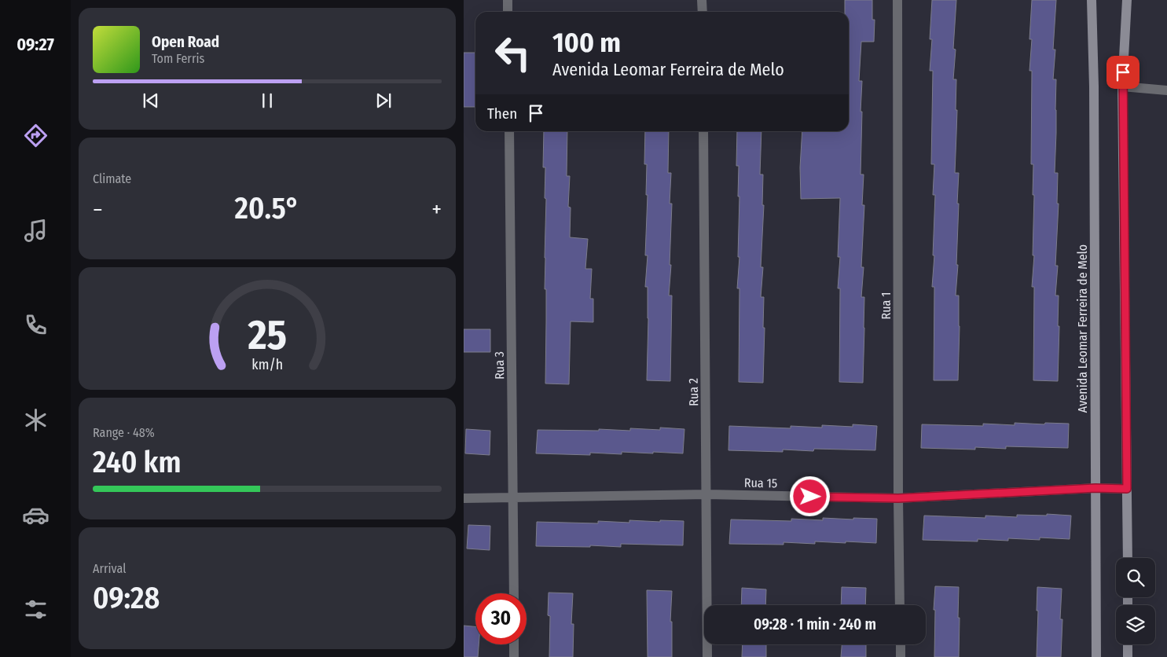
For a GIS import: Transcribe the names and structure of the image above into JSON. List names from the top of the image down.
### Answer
{
  "streets": {
    "street": [
      "Rua 1",
      "Avenida Leomar Ferreira de Melo",
      "Rua 3",
      "Rua 2",
      "Rua 15"
    ]
  },
  "crossings": [
    ["Rua 1", "Rua 15"],
    ["Avenida Leomar Ferreira de Melo", "Rua 15"],
    ["Rua 3", "Rua 15"],
    ["Rua 2", "Rua 15"]
  ],
  "page": {
    "tabs": "09:27",
    "turn": ["100 m", "Avenida Leomar Ferreira de Melo"],
    "song": ["Open Road", "Tom Ferris"],
    "then": "Then",
    "tile": [
      "Climate",
      ["Range · 48%", "240 km"],
      ["Arrival", "09:28"]
    ],
    "heat": ["−", "20.5°", "+"],
    "limit": "30",
    "trip": "09:28 · 1 min · 240 m",
    "gauge": ["25", "km/h"]
  }
}
